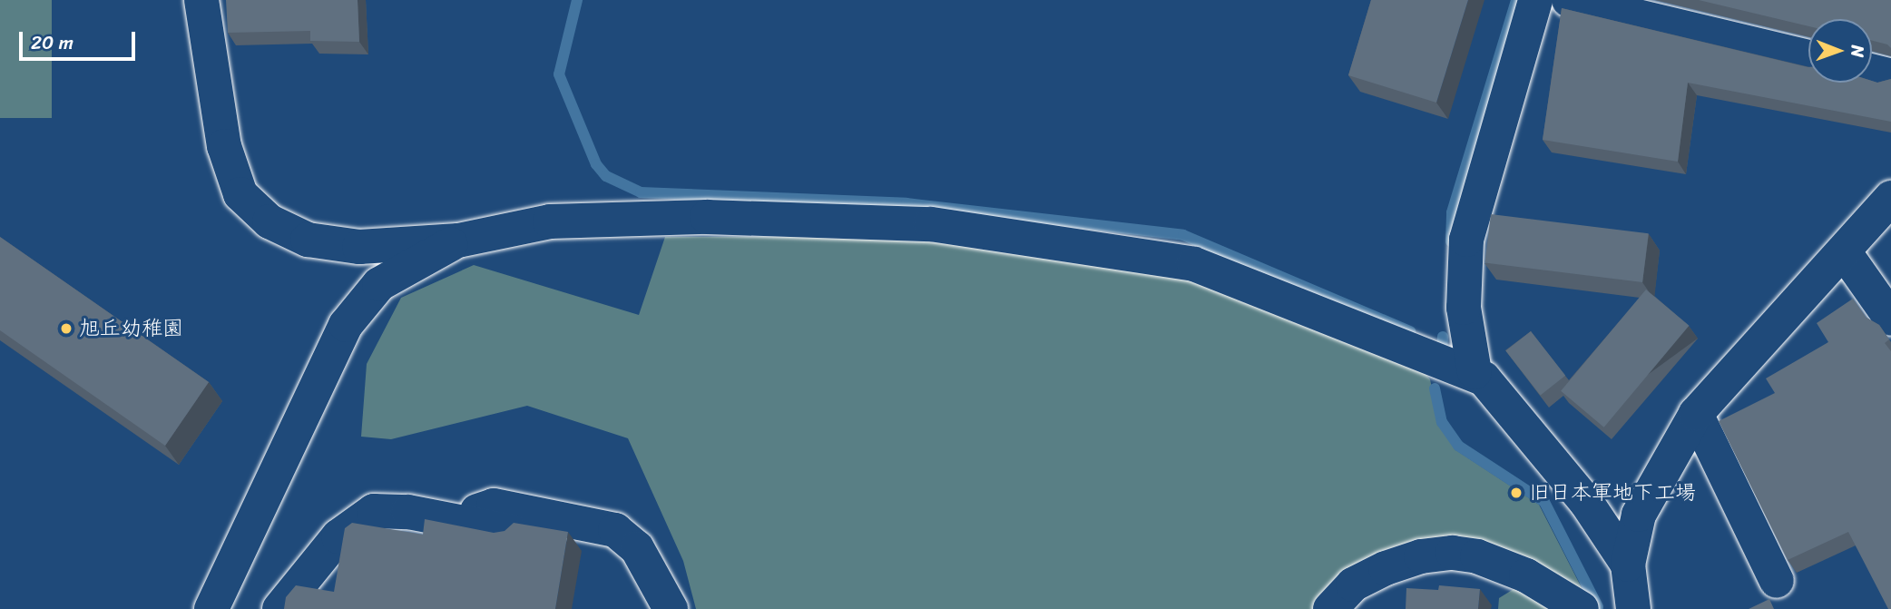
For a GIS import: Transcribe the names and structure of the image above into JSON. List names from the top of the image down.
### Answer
{
  "places": ["旭丘幼稚園", "旧日本軍地下工場"],
  "scale_bar": "20 m",
  "north": "right"
}
